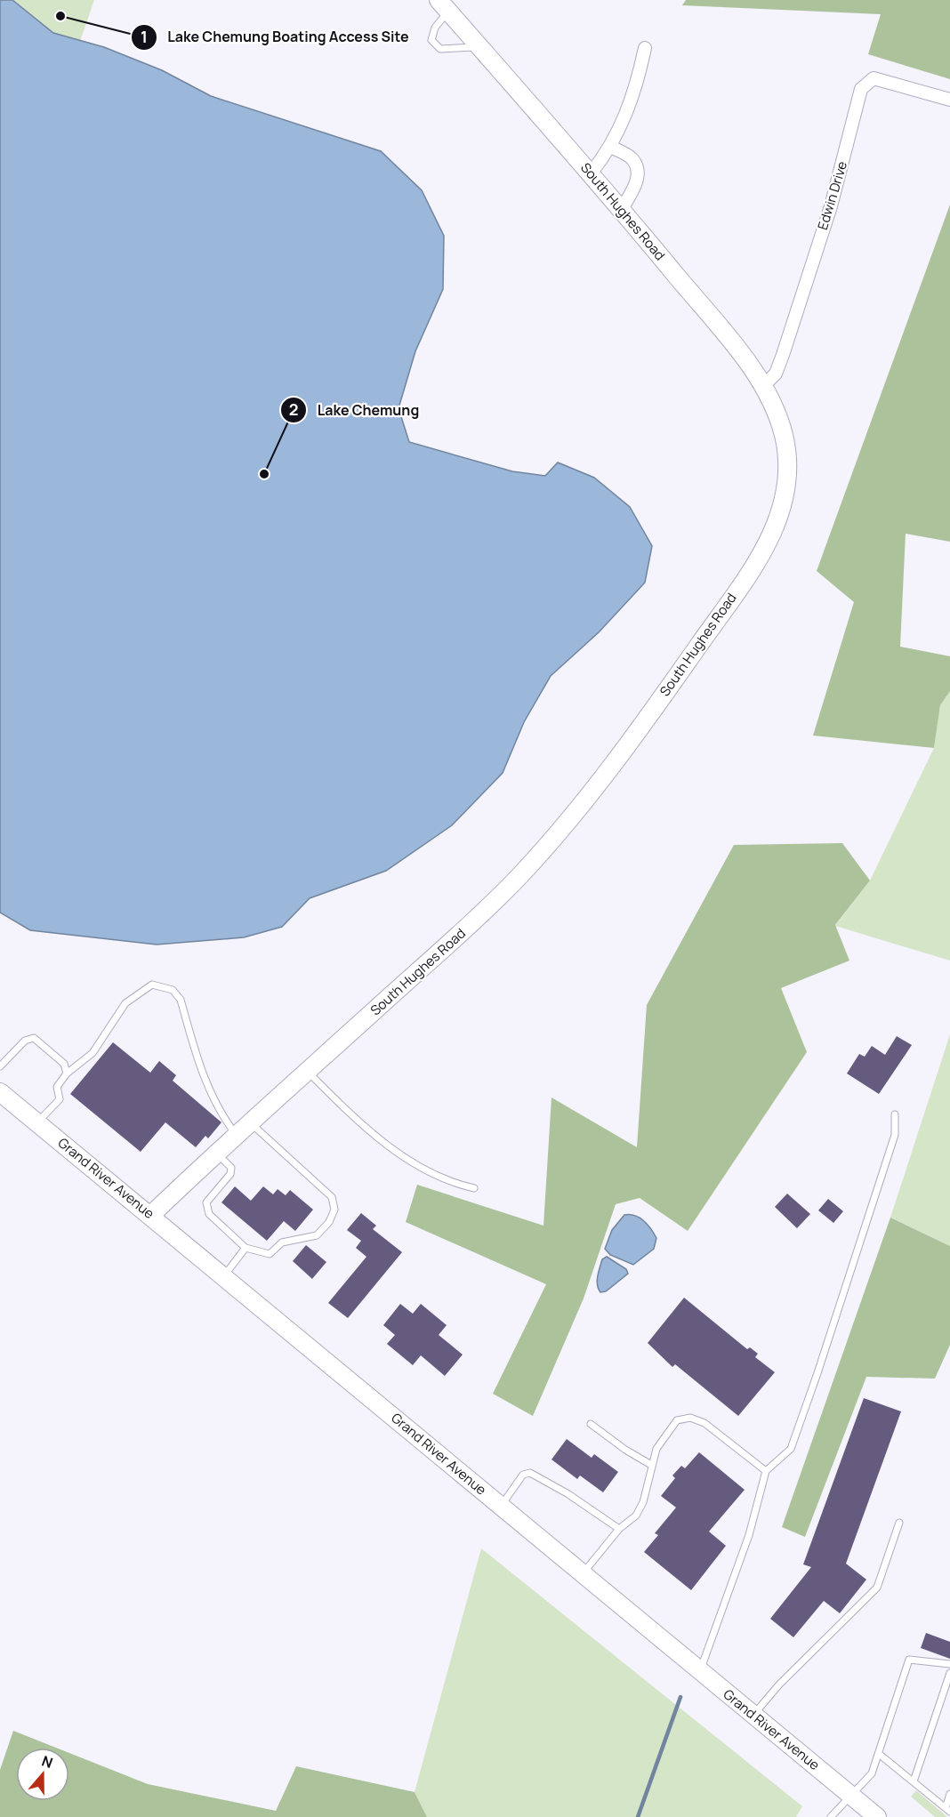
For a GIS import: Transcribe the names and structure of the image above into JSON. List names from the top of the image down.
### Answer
{
  "streets": {
    "street": ["Edwin Drive", "South Hughes Road", "Grand River Avenue"]
  },
  "crossings": [
    ["Edwin Drive", "South Hughes Road"],
    ["South Hughes Road", "Grand River Avenue"]
  ],
  "places": ["Lake Chemung Boating Access Site", "Lake Chemung"],
  "north": "top"
}
